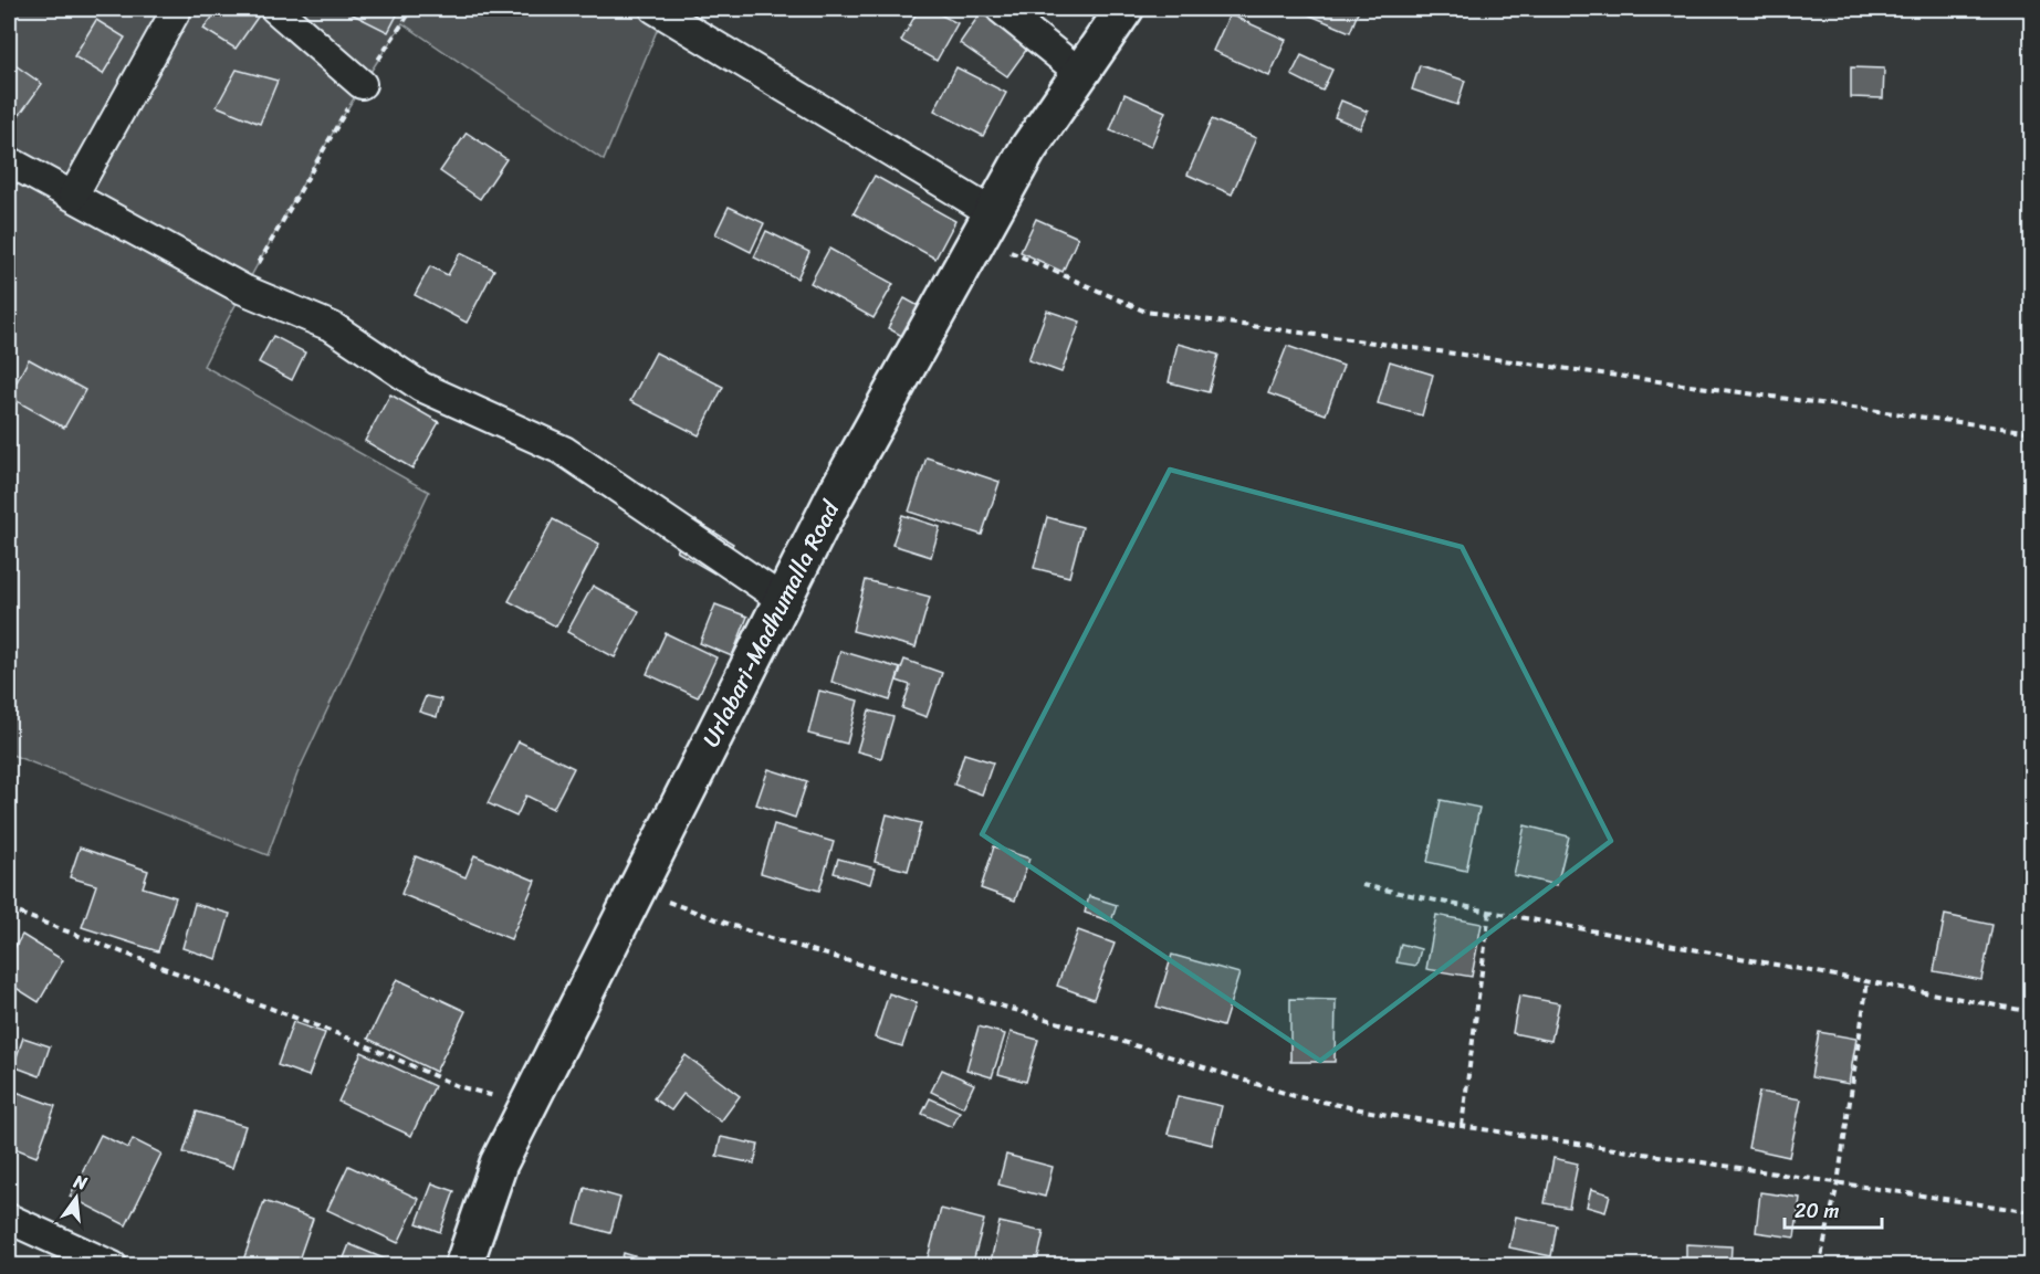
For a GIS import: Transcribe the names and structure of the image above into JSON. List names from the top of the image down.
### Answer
{
  "streets": {
    "main road": ["Urlabari-Madhumalla Road"]
  },
  "scale_bar": "20 m",
  "north": "top"
}
